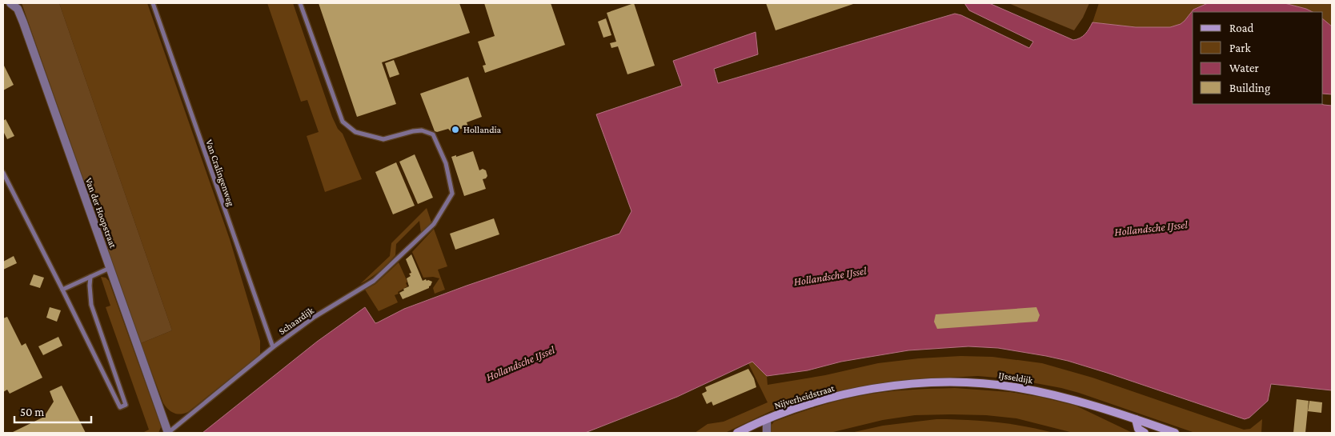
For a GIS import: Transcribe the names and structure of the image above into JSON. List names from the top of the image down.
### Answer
{
  "streets": {
    "street": ["Van der Hoopstraat", "IJsseldijk", "Nijverheidstraat"],
    "lane": ["Van Cralingenweg", "Schaardijk"]
  },
  "crossings": [
    ["Van Cralingenweg", "Schaardijk"],
    ["Van der Hoopstraat", "Schaardijk"],
    ["IJsseldijk", "Nijverheidstraat"]
  ],
  "water": ["Hollandsche IJssel"],
  "places": ["Hollandia"],
  "legend": [
    "Road",
    "Park",
    "Water",
    "Building"
  ],
  "scale_bar": "50 m"
}
